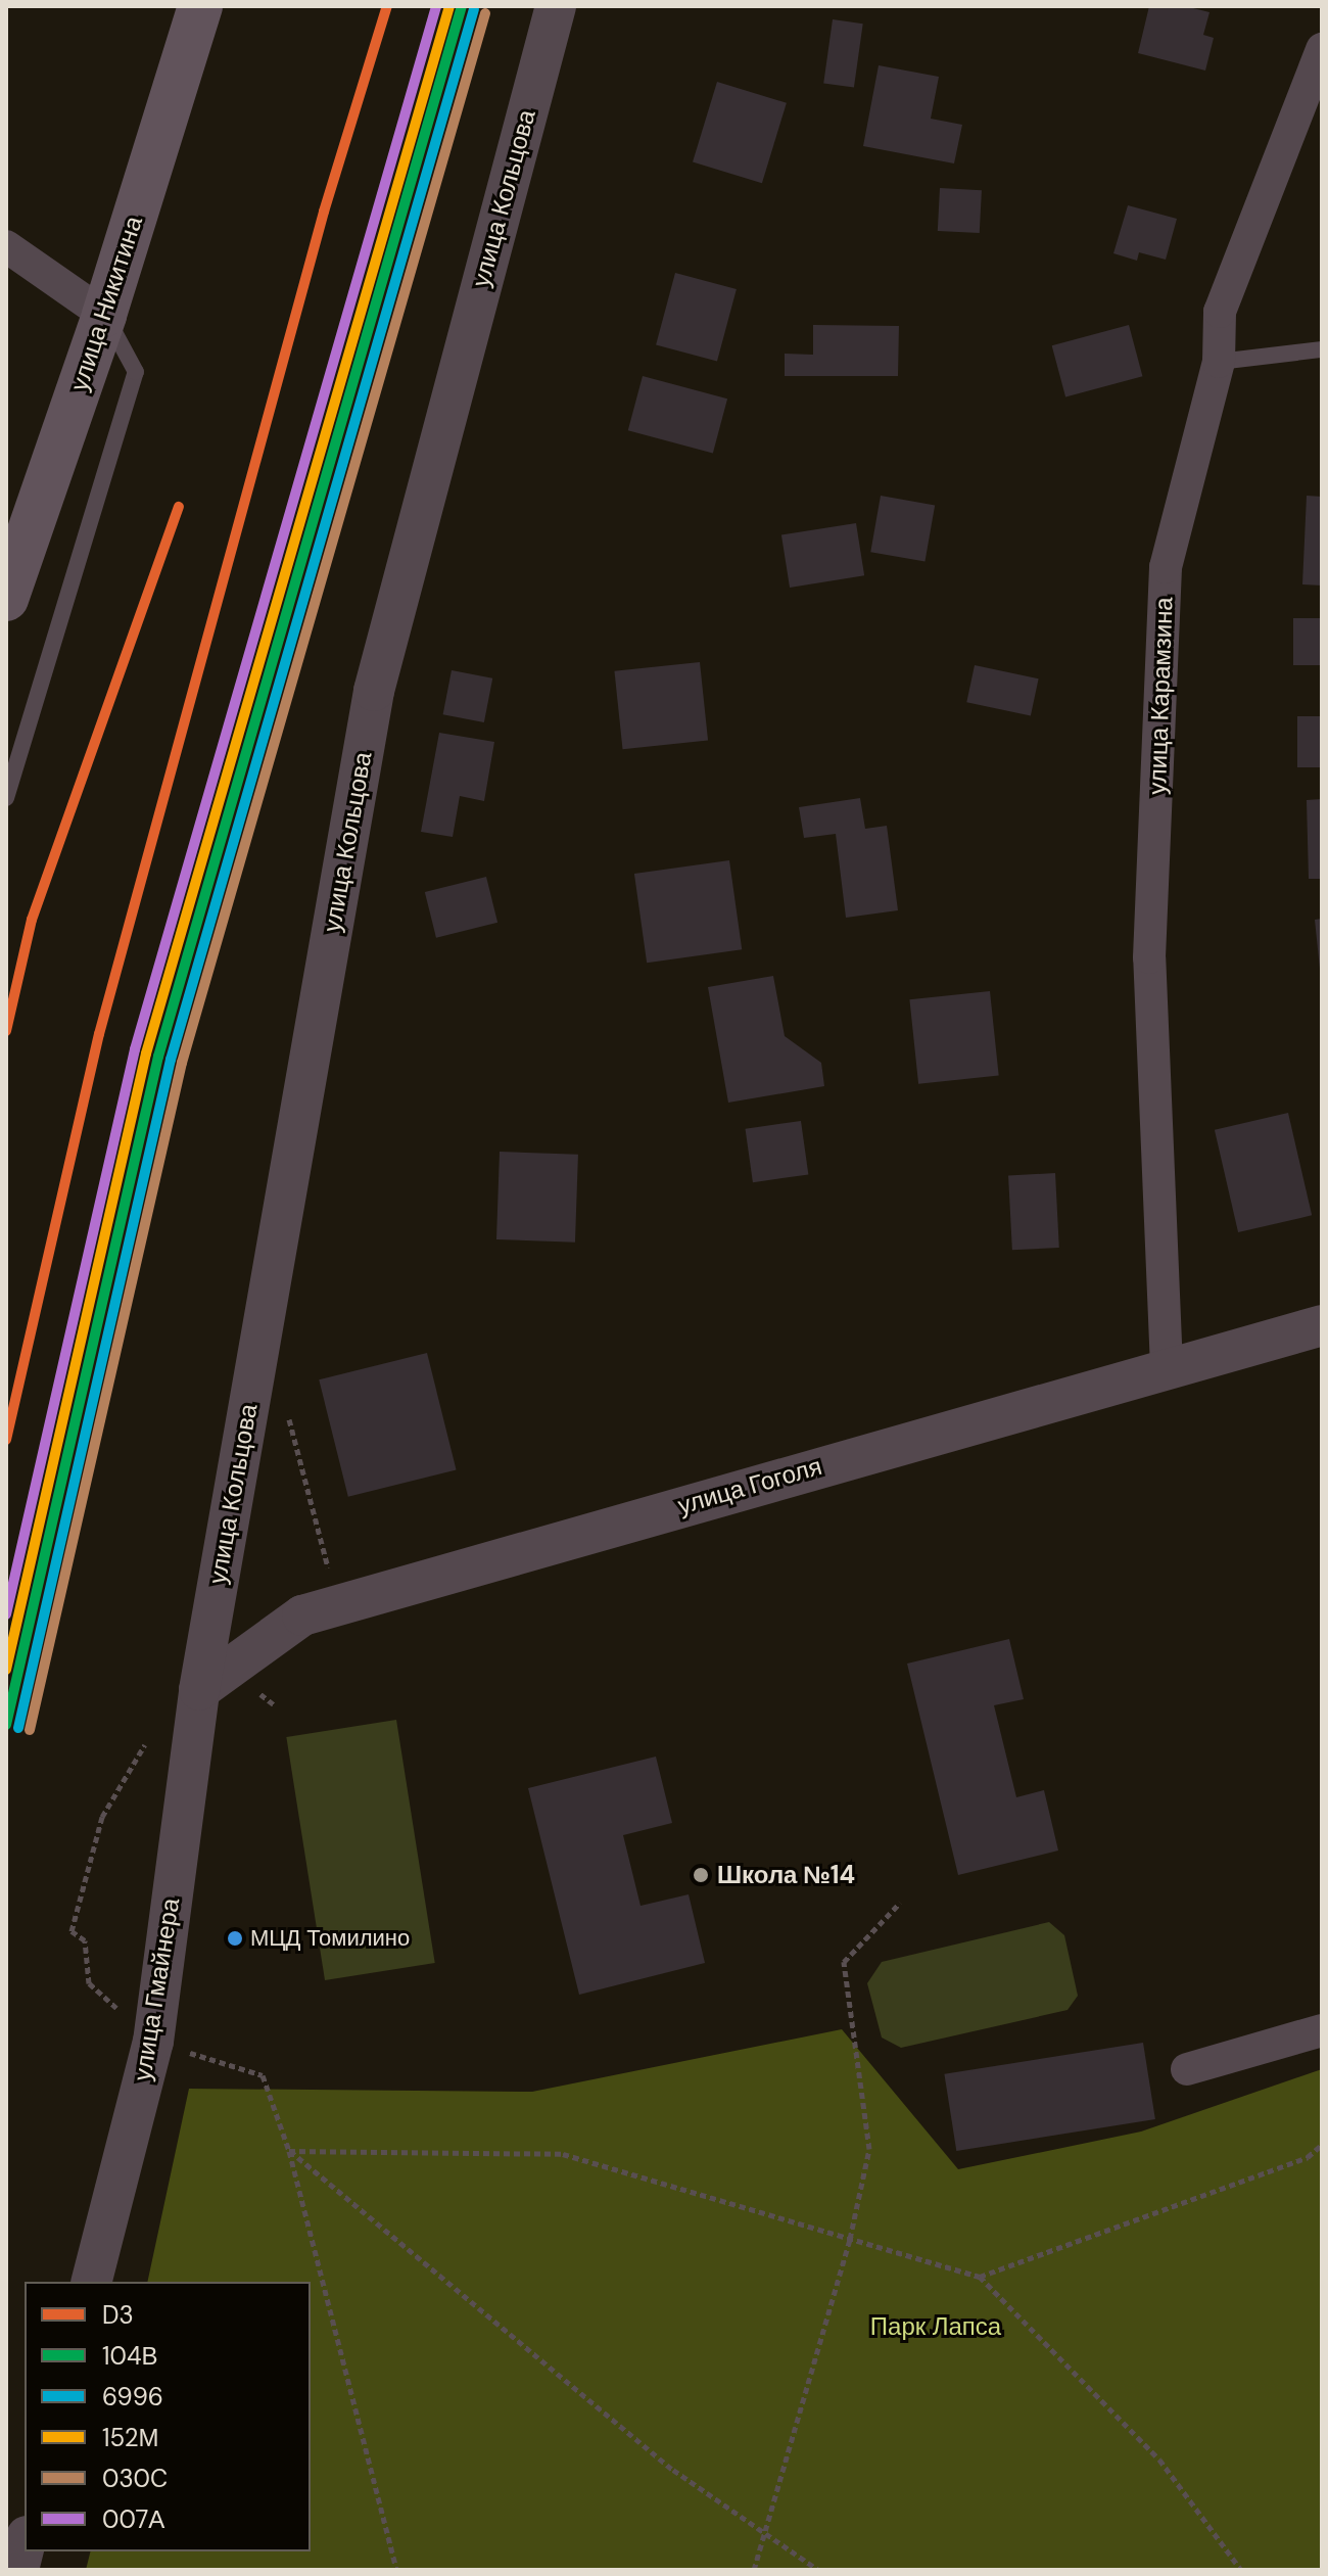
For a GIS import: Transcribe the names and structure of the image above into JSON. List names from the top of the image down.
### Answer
{
  "streets": {
    "main road": ["улица Никитина"],
    "street": [
      "улица Кольцова",
      "улица Карамзина",
      "улица Гоголя",
      "улица Гмайнера"
    ]
  },
  "crossings": [
    ["улица Кольцова", "улица Гоголя"],
    ["улица Кольцова", "улица Гмайнера"],
    ["улица Карамзина", "улица Гоголя"],
    ["улица Гоголя", "улица Гмайнера"]
  ],
  "parks": ["Парк Лапса"],
  "places": ["Школа №14", "МЦД Томилино"],
  "lines": [
    "transit line D3",
    "transit line 104В",
    "transit line 152М",
    "transit line 007А",
    "transit line 6996",
    "transit line 030C"
  ],
  "legend": [
    "D3",
    "104В",
    "6996",
    "152М",
    "030C",
    "007А"
  ]
}
